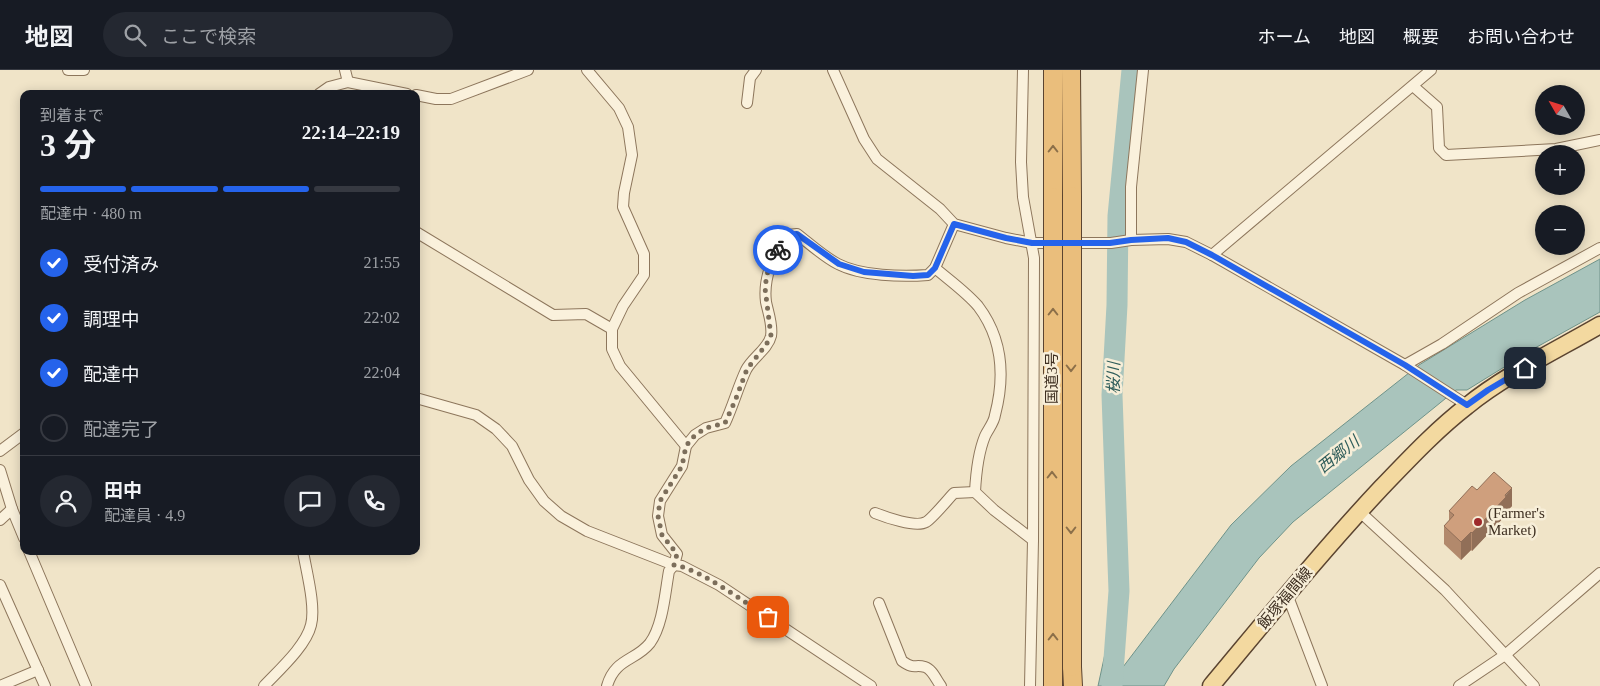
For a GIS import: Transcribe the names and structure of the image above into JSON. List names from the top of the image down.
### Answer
{
  "streets": {
    "highway": ["国道3号"],
    "main road": ["飯塚福間線"]
  },
  "water": ["桜川", "西郷川"],
  "places": ["(Farmer's Market)"],
  "north": "top left",
  "page": {
    "header": "地図",
    "search": "ここで検索",
    "nav": [
      "ホーム",
      "地図",
      "概要",
      "お問い合わせ"
    ],
    "map_buttons": ["+", "−"],
    "heading": ["3 分", "到着まで", "22:14–22:19"],
    "panel": ["田中", "配達員 · 4.9"],
    "bar": "配達中 · 480 m",
    "list": [
      ["受付済み", "21:55"],
      ["調理中", "22:02"],
      ["配達中", "22:04"],
      "配達完了"
    ]
  }
}
